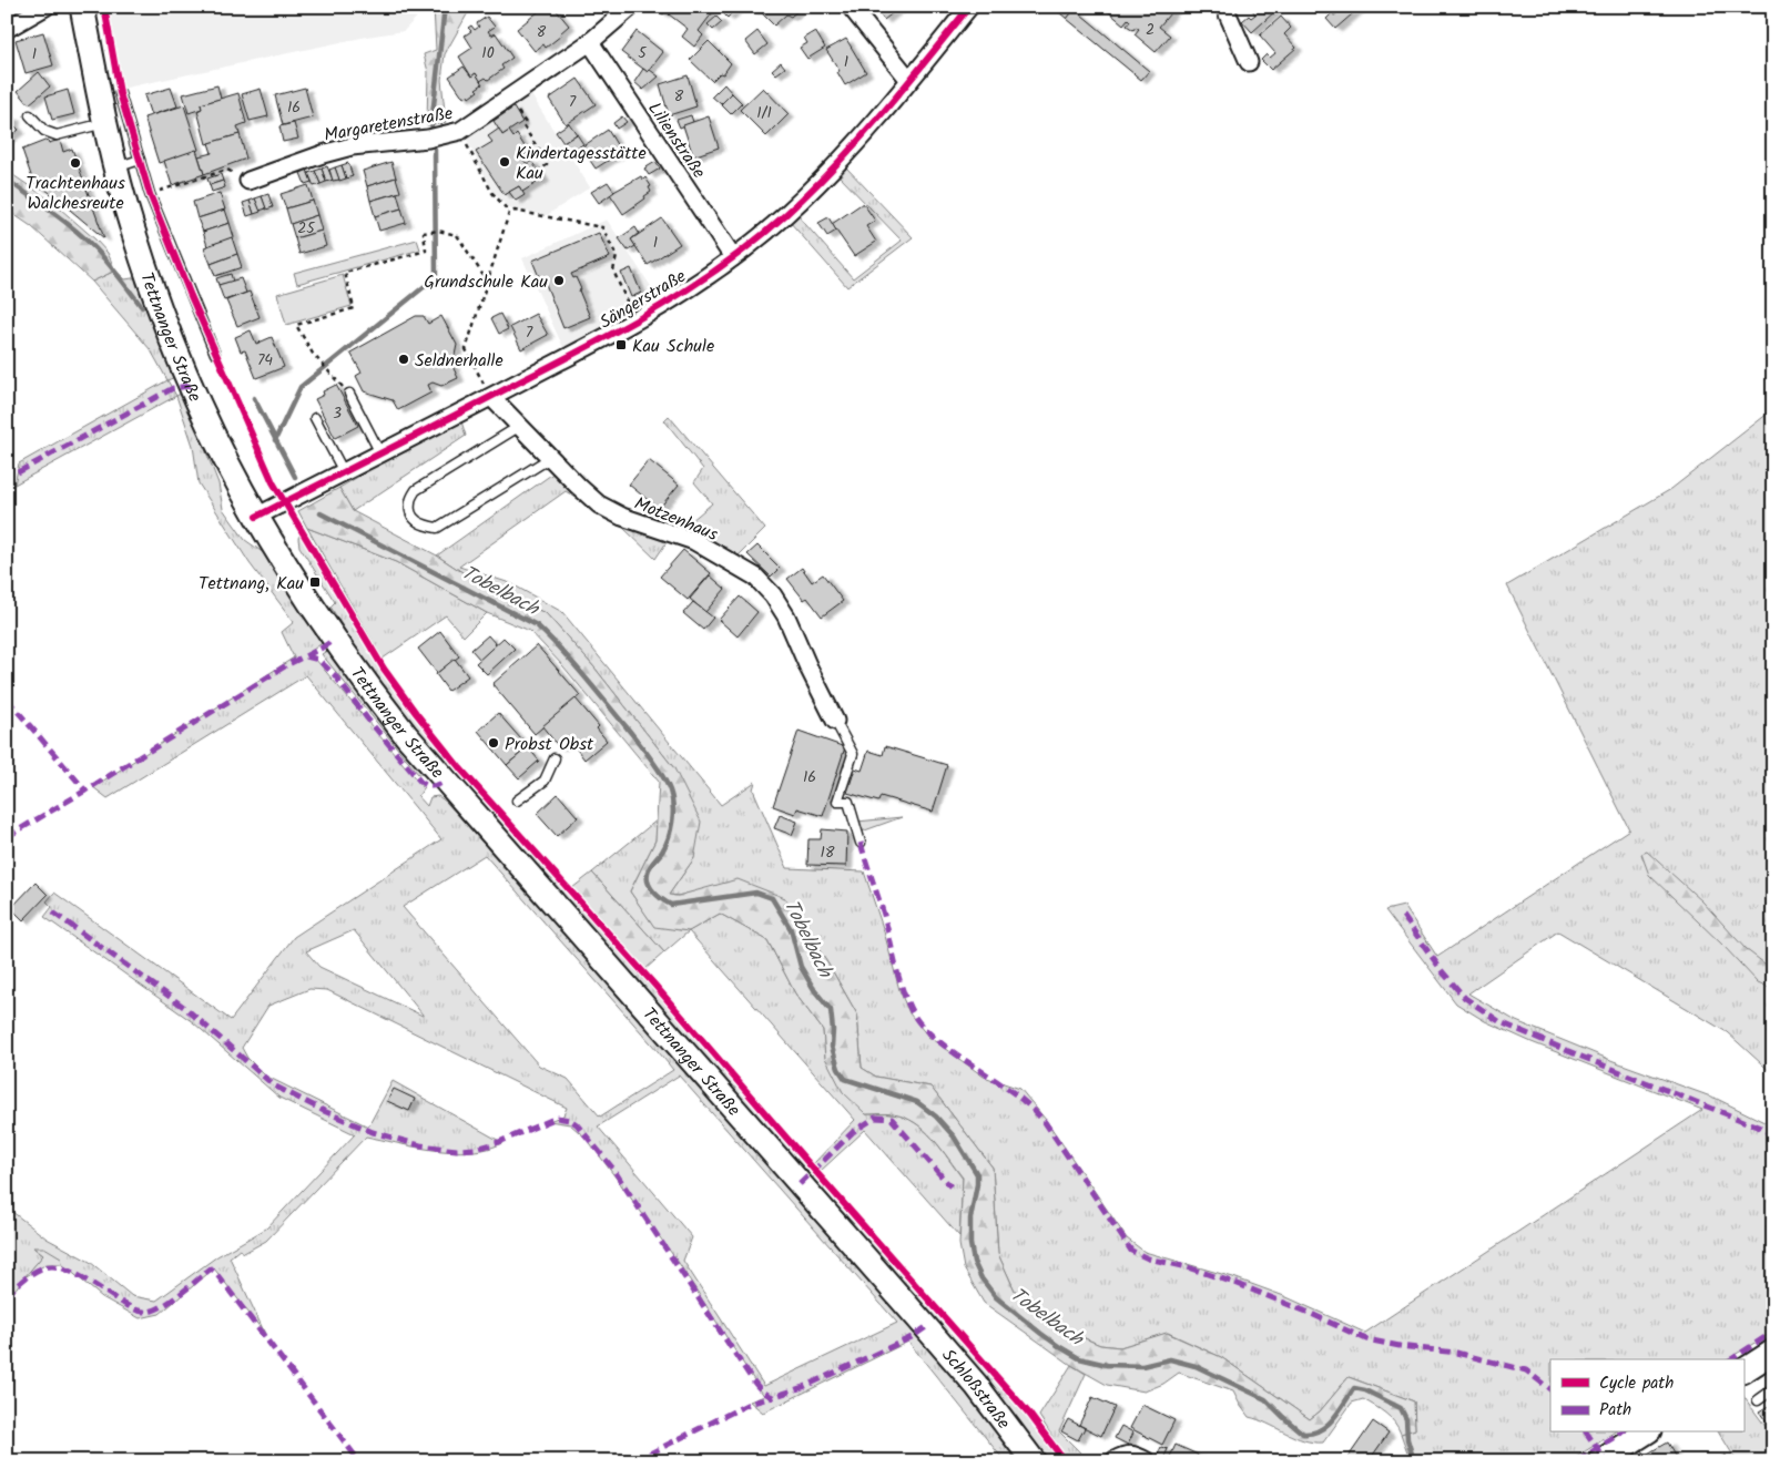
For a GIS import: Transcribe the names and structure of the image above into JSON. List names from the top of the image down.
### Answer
{
  "streets": {
    "main road": ["Tettnanger Straße", "Schloßstraße"],
    "street": [
      "Margaretenstraße",
      "Lilienstraße",
      "Sängerstraße",
      "Motzenhaus"
    ]
  },
  "crossings": [
    ["Margaretenstraße", "Lilienstraße"],
    ["Lilienstraße", "Sängerstraße"],
    ["Sängerstraße", "Tettnanger Straße"],
    ["Sängerstraße", "Motzenhaus"],
    ["Tettnanger Straße", "Schloßstraße"]
  ],
  "water": ["Tobelbach"],
  "places": {
    "other": [
      "Kindertagesstätte Kau",
      "Trachtenhaus Walchesreute",
      "Grundschule Kau",
      "Seldnerhalle",
      "Probst Obst"
    ],
    "transit": ["Kau Schule", "Tettnang, Kau"]
  },
  "house_numbers": [
    "2",
    "8",
    "10",
    "5",
    "1",
    "1",
    "8",
    "7",
    "16",
    "1/1",
    "25",
    "1",
    "7",
    "74",
    "3",
    "16",
    "18"
  ],
  "legend": ["Cycle path", "Path"]
}
